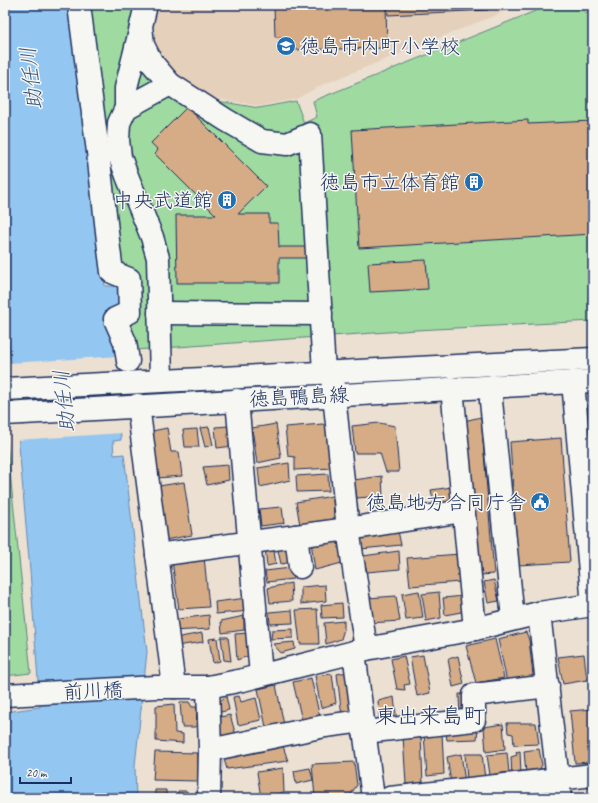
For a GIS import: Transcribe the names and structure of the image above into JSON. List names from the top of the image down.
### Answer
{
  "streets": {
    "street": ["徳島鴨島線", "前川橋"]
  },
  "districts": ["東出来島町"],
  "water": ["助任川"],
  "places": {
    "school or university": ["徳島市内町小学校"],
    "building": ["徳島市立体育館", "中央武道館"],
    "public building": ["徳島地方合同庁舎"]
  },
  "scale_bar": "20 m"
}
